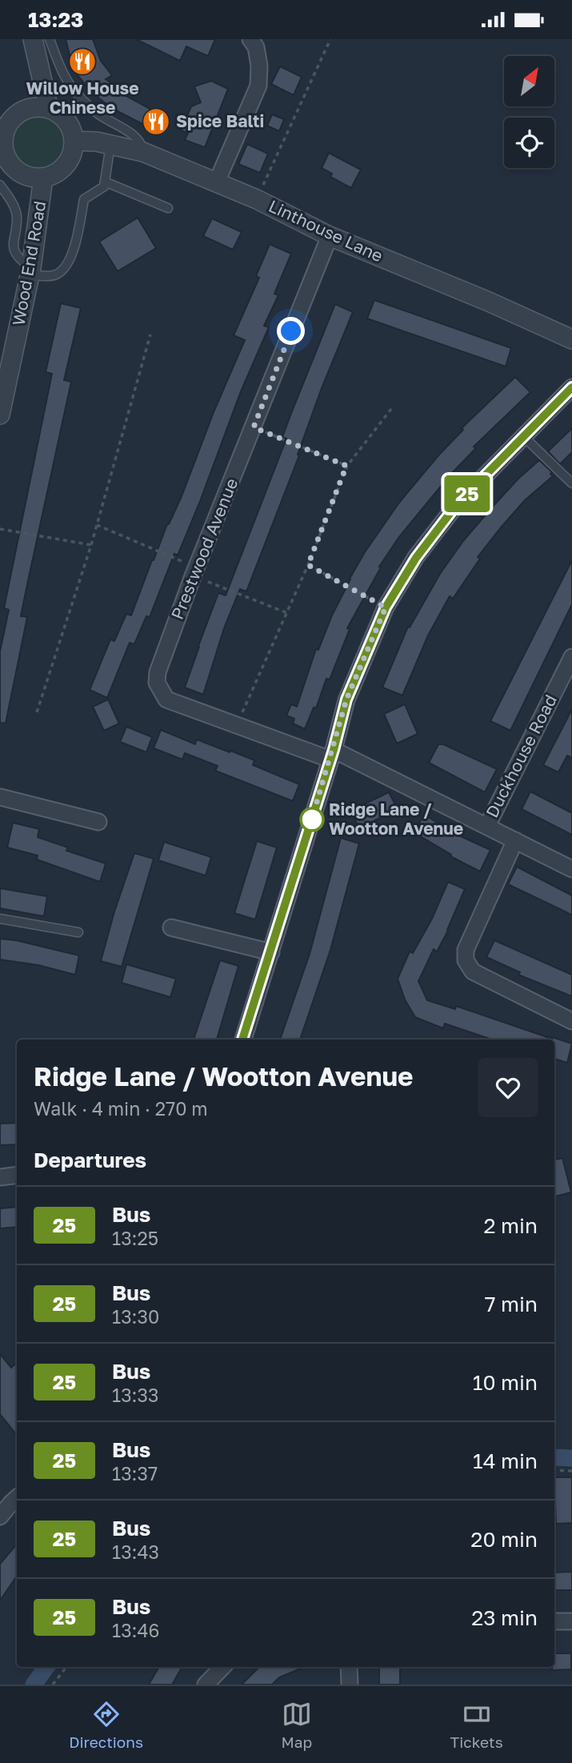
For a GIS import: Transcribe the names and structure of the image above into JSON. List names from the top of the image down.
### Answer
{
  "streets": {
    "street": [
      "Linthouse Lane",
      "Wood End Road",
      "Prestwood Avenue",
      "Duckhouse Road"
    ]
  },
  "crossings": [
    ["Linthouse Lane", "Wood End Road"],
    ["Linthouse Lane", "Prestwood Avenue"],
    ["Prestwood Avenue", "Duckhouse Road"]
  ],
  "places": {
    "restaurant": ["Willow House Chinese", "Spice Balti"],
    "other": ["Ridge Lane / Wootton Avenue"]
  },
  "lines": ["bus line 25"],
  "north": "top right",
  "page": {
    "status": "13:23",
    "on_map": "25",
    "heading": [
      ["Ridge Lane / Wootton Avenue", "Walk · 4 min · 270 m"],
      "Departures"
    ],
    "list": [
      {
        "mark": "25",
        "name": "Bus",
        "note": "13:25",
        "value": "2 min"
      },
      {
        "mark": "25",
        "name": "Bus",
        "note": "13:30",
        "value": "7 min"
      },
      {
        "mark": "25",
        "name": "Bus",
        "note": "13:33",
        "value": "10 min"
      },
      {
        "mark": "25",
        "name": "Bus",
        "note": "13:37",
        "value": "14 min"
      },
      {
        "mark": "25",
        "name": "Bus",
        "note": "13:43",
        "value": "20 min"
      },
      {
        "mark": "25",
        "name": "Bus",
        "note": "13:46",
        "value": "23 min"
      }
    ],
    "tabs": ["Directions", "Map", "Tickets"]
  }
}
